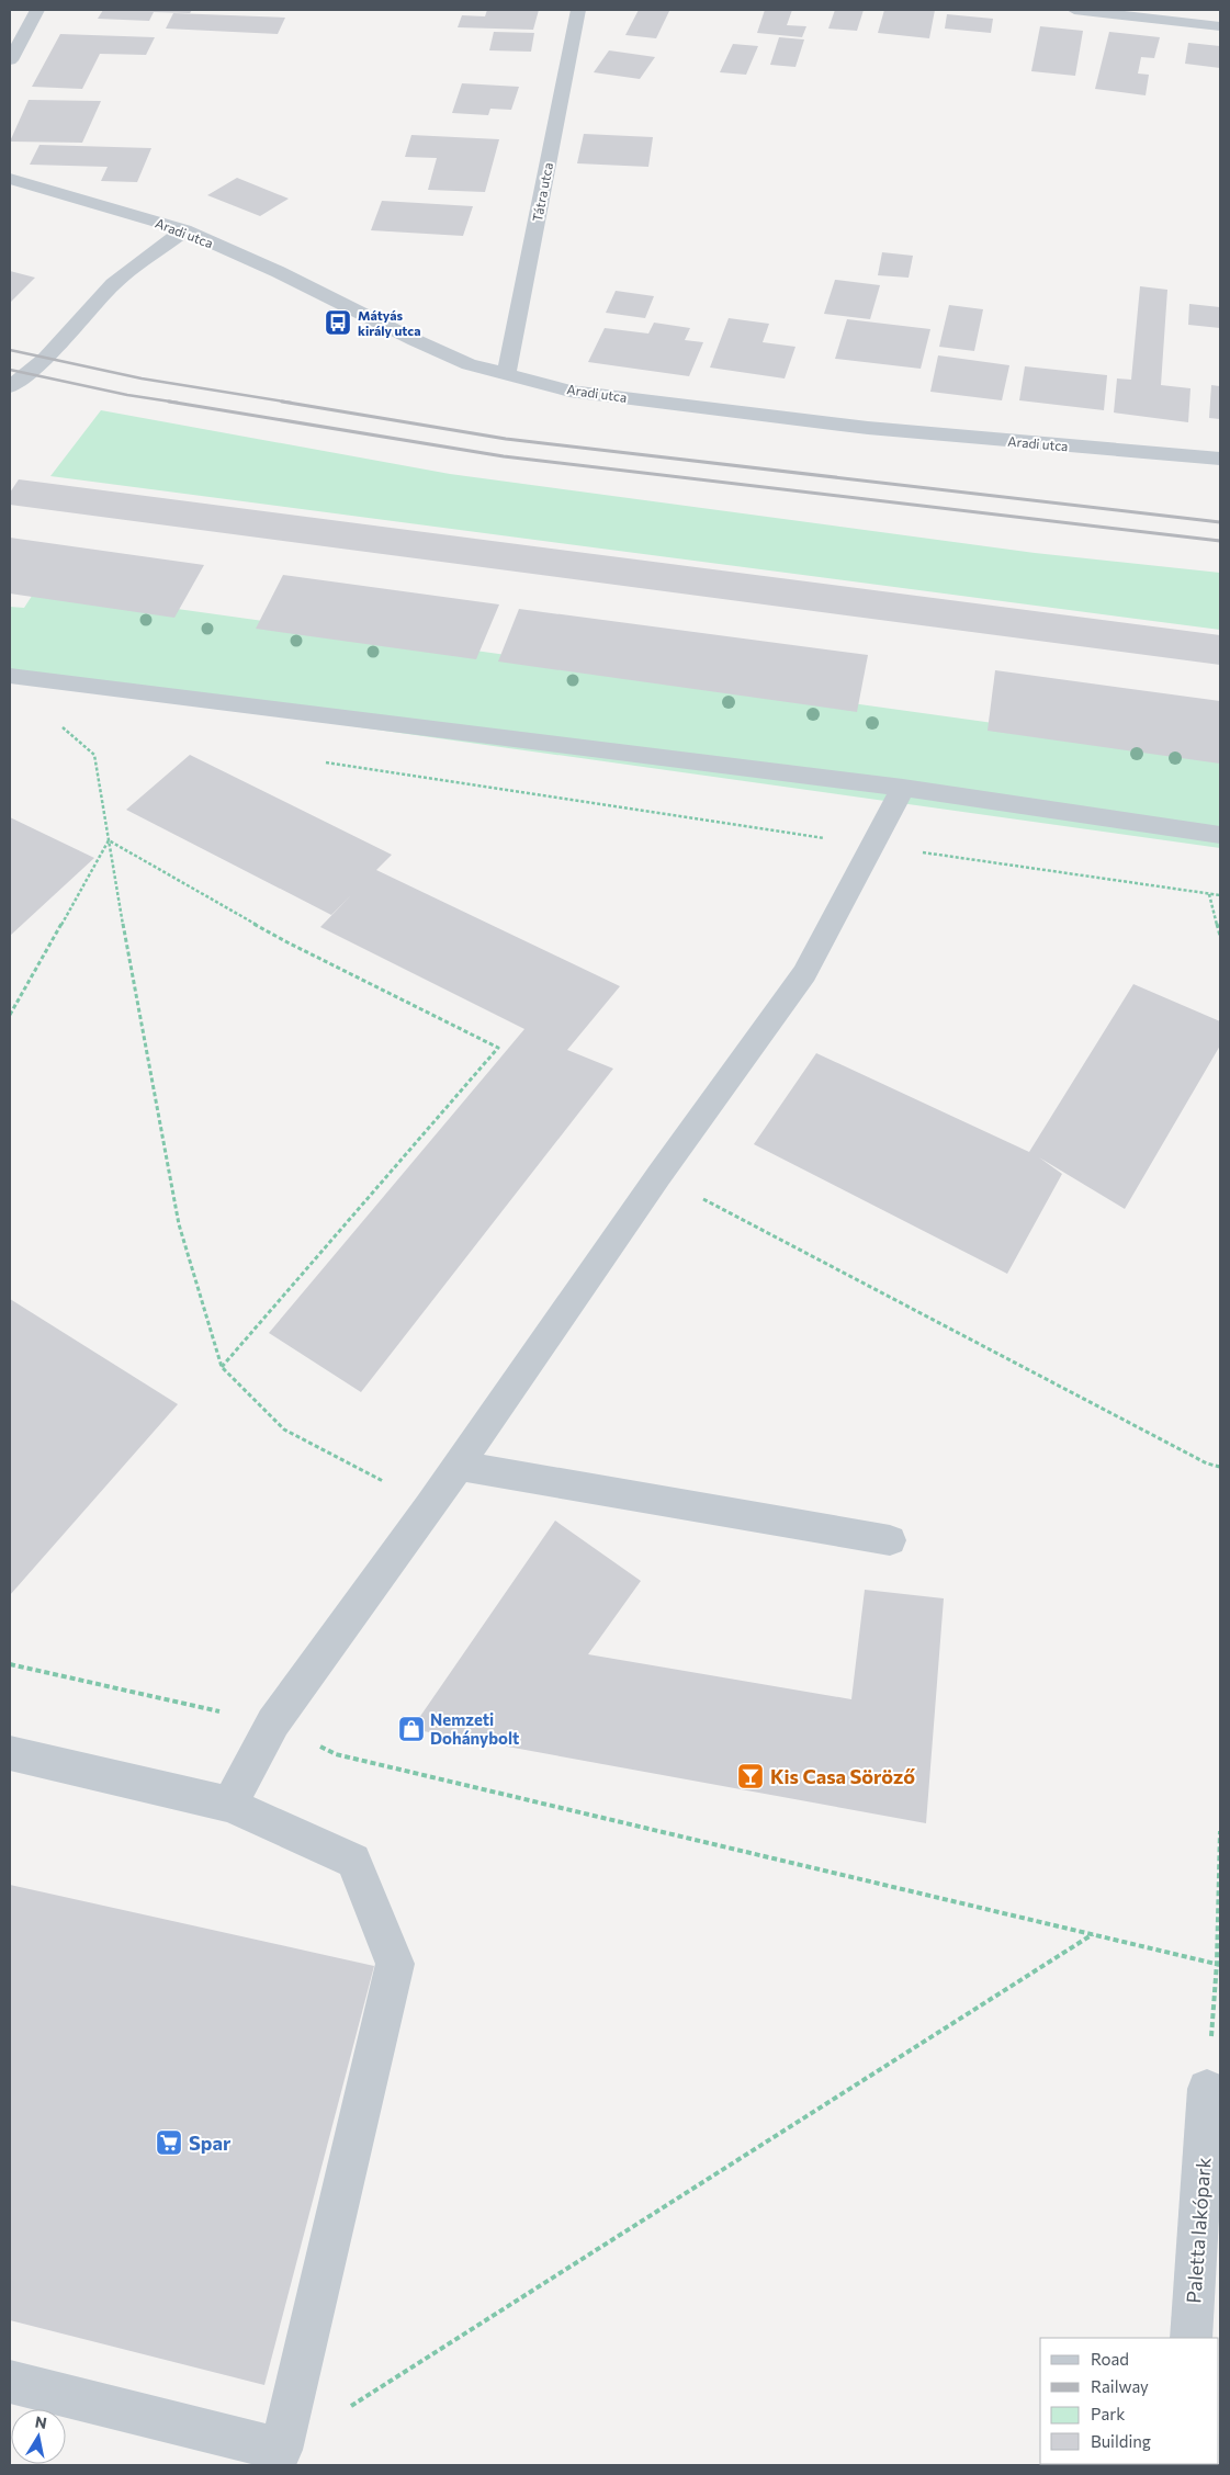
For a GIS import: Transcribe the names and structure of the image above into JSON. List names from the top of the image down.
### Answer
{
  "streets": {
    "street": ["Tátra utca", "Aradi utca", "Paletta lakópark"]
  },
  "crossings": [
    ["Tátra utca", "Aradi utca"]
  ],
  "places": {
    "bus stop": ["Mátyás király utca"],
    "shop": ["Nemzeti Dohánybolt"],
    "bar": ["Kis Casa Söröző"],
    "supermarket": ["Spar"]
  },
  "legend": [
    "Road",
    "Railway",
    "Park",
    "Building"
  ],
  "north": "top"
}
